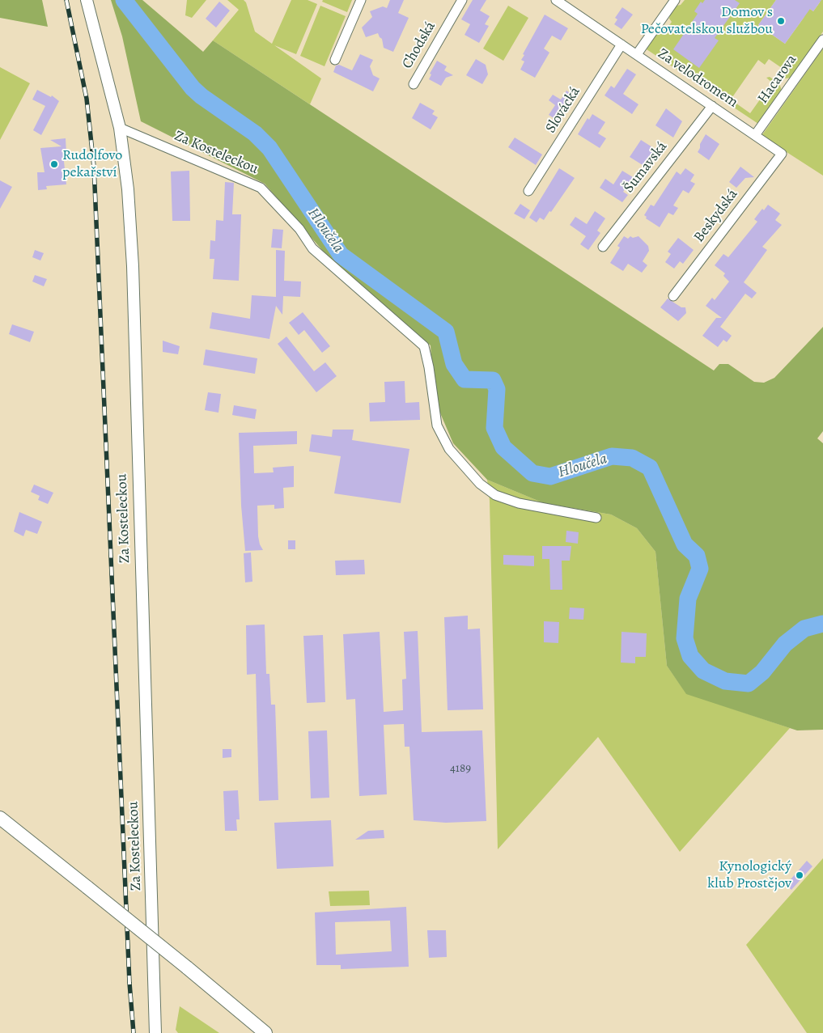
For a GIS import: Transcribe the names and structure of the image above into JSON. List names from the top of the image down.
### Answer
{
  "streets": {
    "street": [
      "Chodská",
      "Za velodromem",
      "Hacarova",
      "Slovácká",
      "Za Kosteleckou",
      "Šumavská",
      "Beskydská"
    ]
  },
  "crossings": [
    ["Za velodromem", "Hacarova"],
    ["Za velodromem", "Slovácká"],
    ["Za velodromem", "Šumavská"],
    ["Za velodromem", "Beskydská"]
  ],
  "water": ["Hloučela"],
  "places": ["Domov s Pečovatelskou službou", "Rudolfovo pekařství", "Kynologický klub Prostějov"],
  "house_numbers": ["4189"]
}
